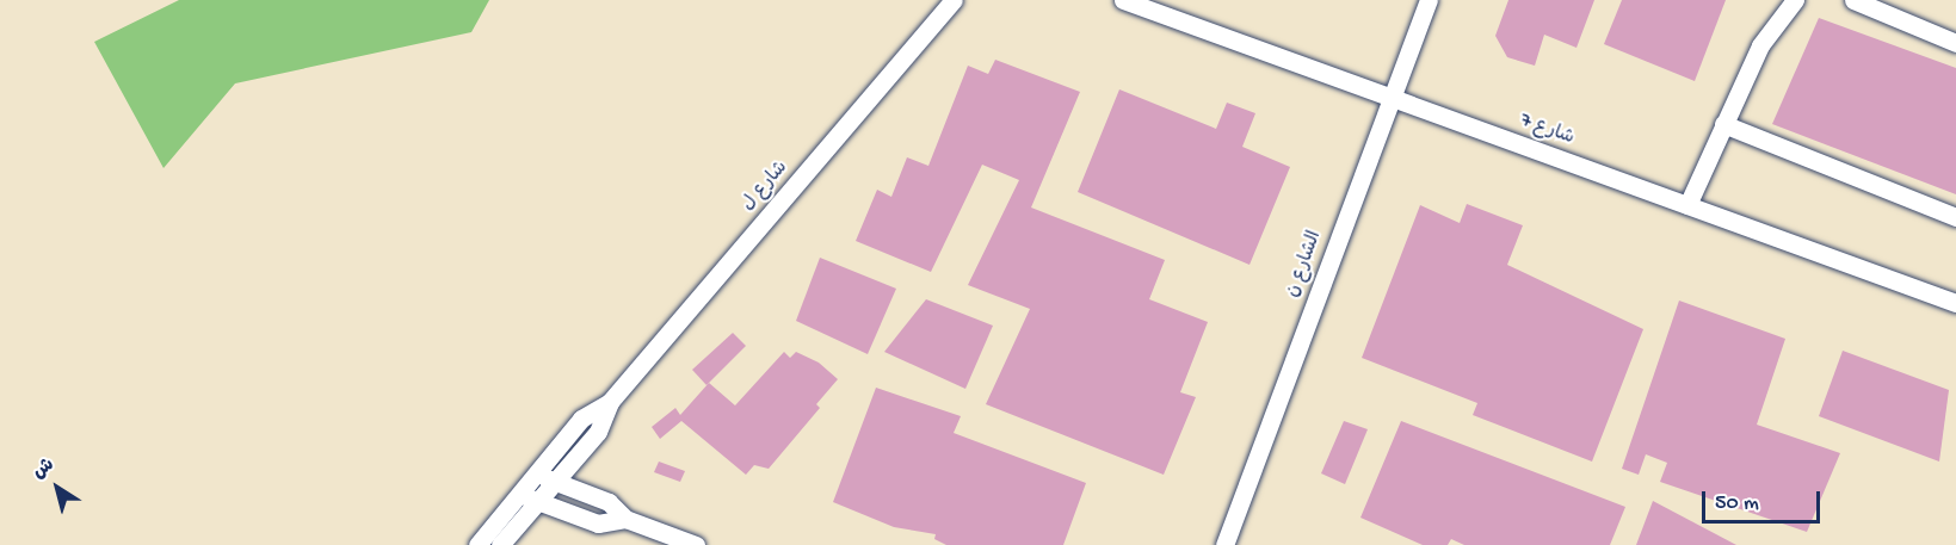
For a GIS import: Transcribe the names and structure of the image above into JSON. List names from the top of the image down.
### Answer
{
  "streets": {
    "street": ["شارع 7", "شارع ل", "الشارع ن"]
  },
  "crossings": [
    ["شارع 7", "الشارع ن"]
  ],
  "scale_bar": "50 m",
  "north": "top left"
}
